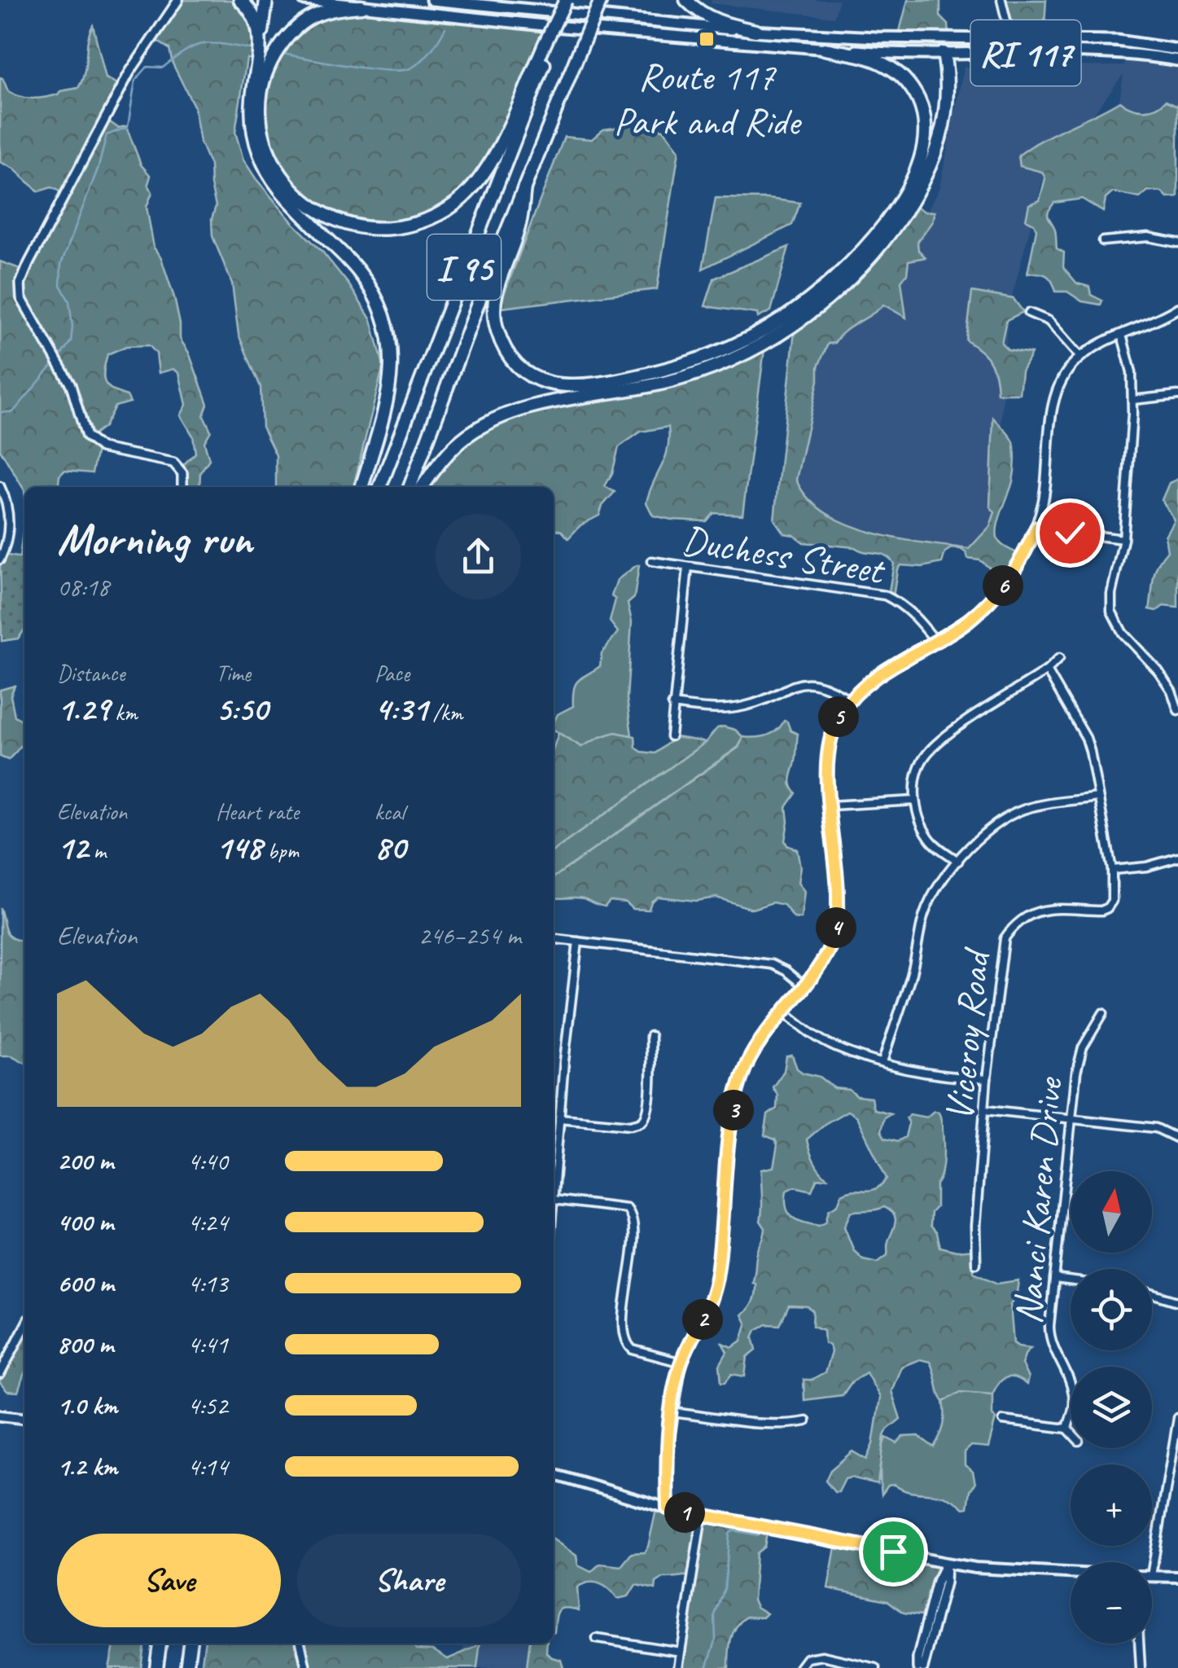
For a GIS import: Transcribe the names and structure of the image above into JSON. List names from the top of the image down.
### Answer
{
  "streets": {
    "highway": ["I 95"],
    "main road": ["RI 117"],
    "street": ["Duchess Street", "Viceroy Road", "Nanci Karen Drive"]
  },
  "places": {
    "transit": ["Route 117 Park and Ride"]
  },
  "north": "top",
  "page": {
    "heading": ["Morning run", "08:18"],
    "pins": [
      "6",
      "5",
      "4",
      "3",
      "2",
      "1"
    ],
    "stats": [
      ["Distance", "1.29 km"],
      ["Time", "5:50"],
      ["Pace", "4:31 /km"],
      ["Elevation", "12 m"],
      ["Heart rate", "148 bpm"],
      ["kcal", "80"]
    ],
    "chart": ["Elevation", "246–254 m"],
    "list": [
      {
        "name": "200 m",
        "note": "4:40"
      },
      {
        "name": "400 m",
        "note": "4:24"
      },
      {
        "name": "600 m",
        "note": "4:13"
      },
      {
        "name": "800 m",
        "note": "4:41"
      },
      {
        "name": "1.0 km",
        "note": "4:52"
      },
      {
        "name": "1.2 km",
        "note": "4:14"
      }
    ],
    "map_buttons": ["+", "−"],
    "buttons": ["Save", "Share"]
  }
}
